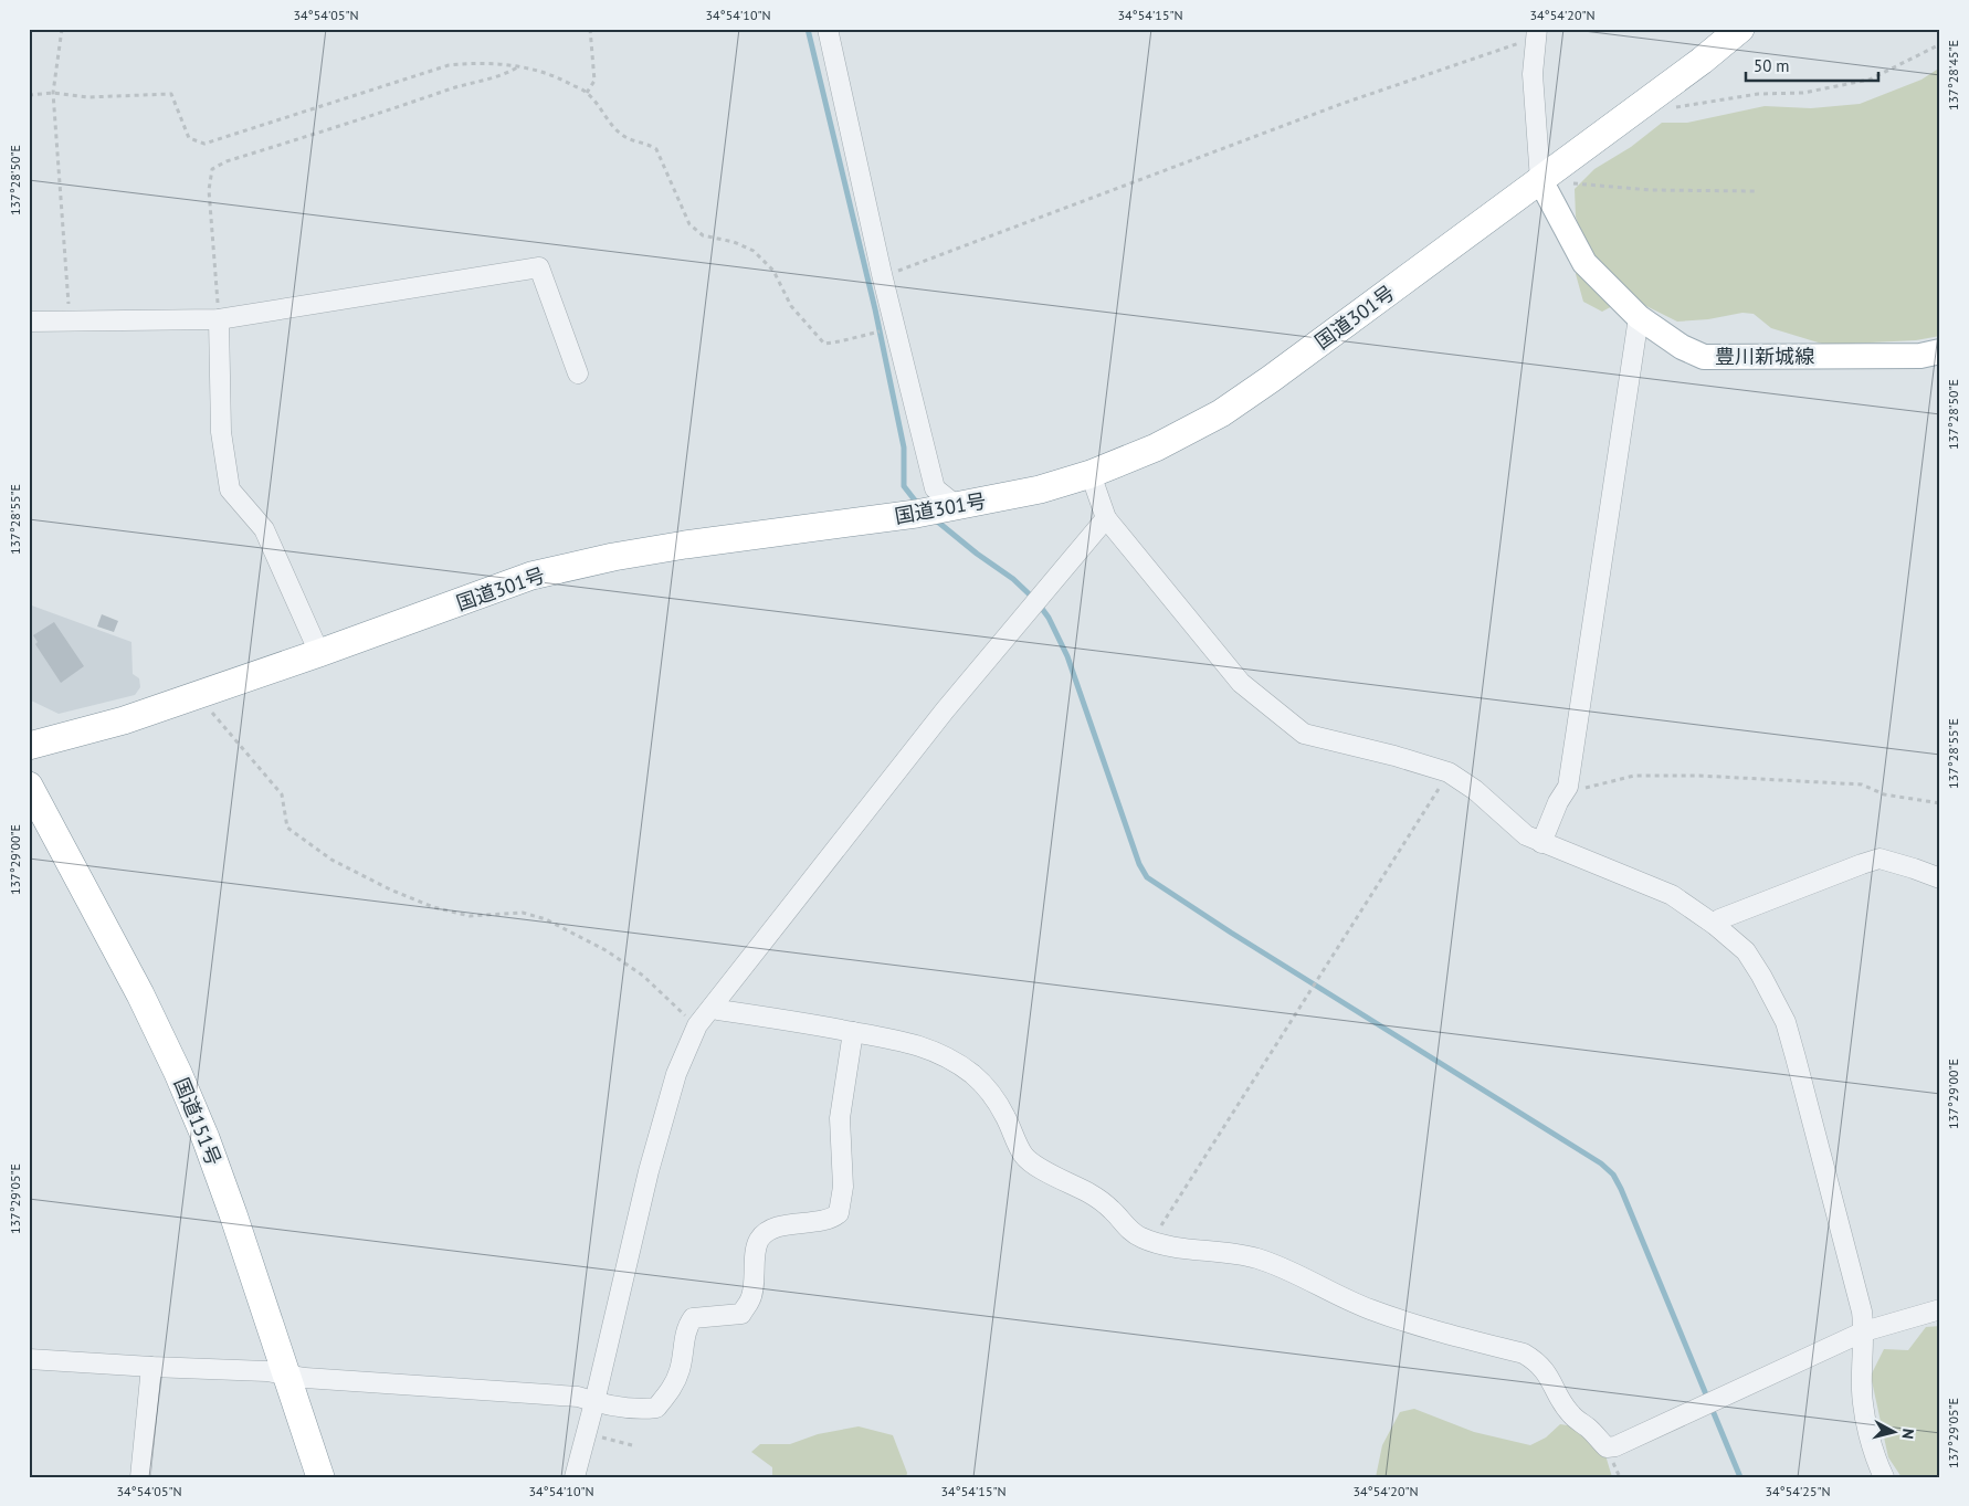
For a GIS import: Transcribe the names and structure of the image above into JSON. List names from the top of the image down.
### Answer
{
  "streets": {
    "highway": ["国道301号", "国道151号"],
    "main road": ["豊川新城線"]
  },
  "crossings": [
    ["国道301号", "豊川新城線"]
  ],
  "scale_bar": "50 m",
  "north": "right",
  "coordinates": [
    "34°54'05\"N",
    "34°54'10\"N",
    "34°54'15\"N",
    "34°54'20\"N",
    "137°28'45\"E",
    "137°28'50\"E",
    "137°28'55\"E",
    "137°29'00\"E",
    "137°29'05\"E",
    "34°54'25\"N"
  ]
}
